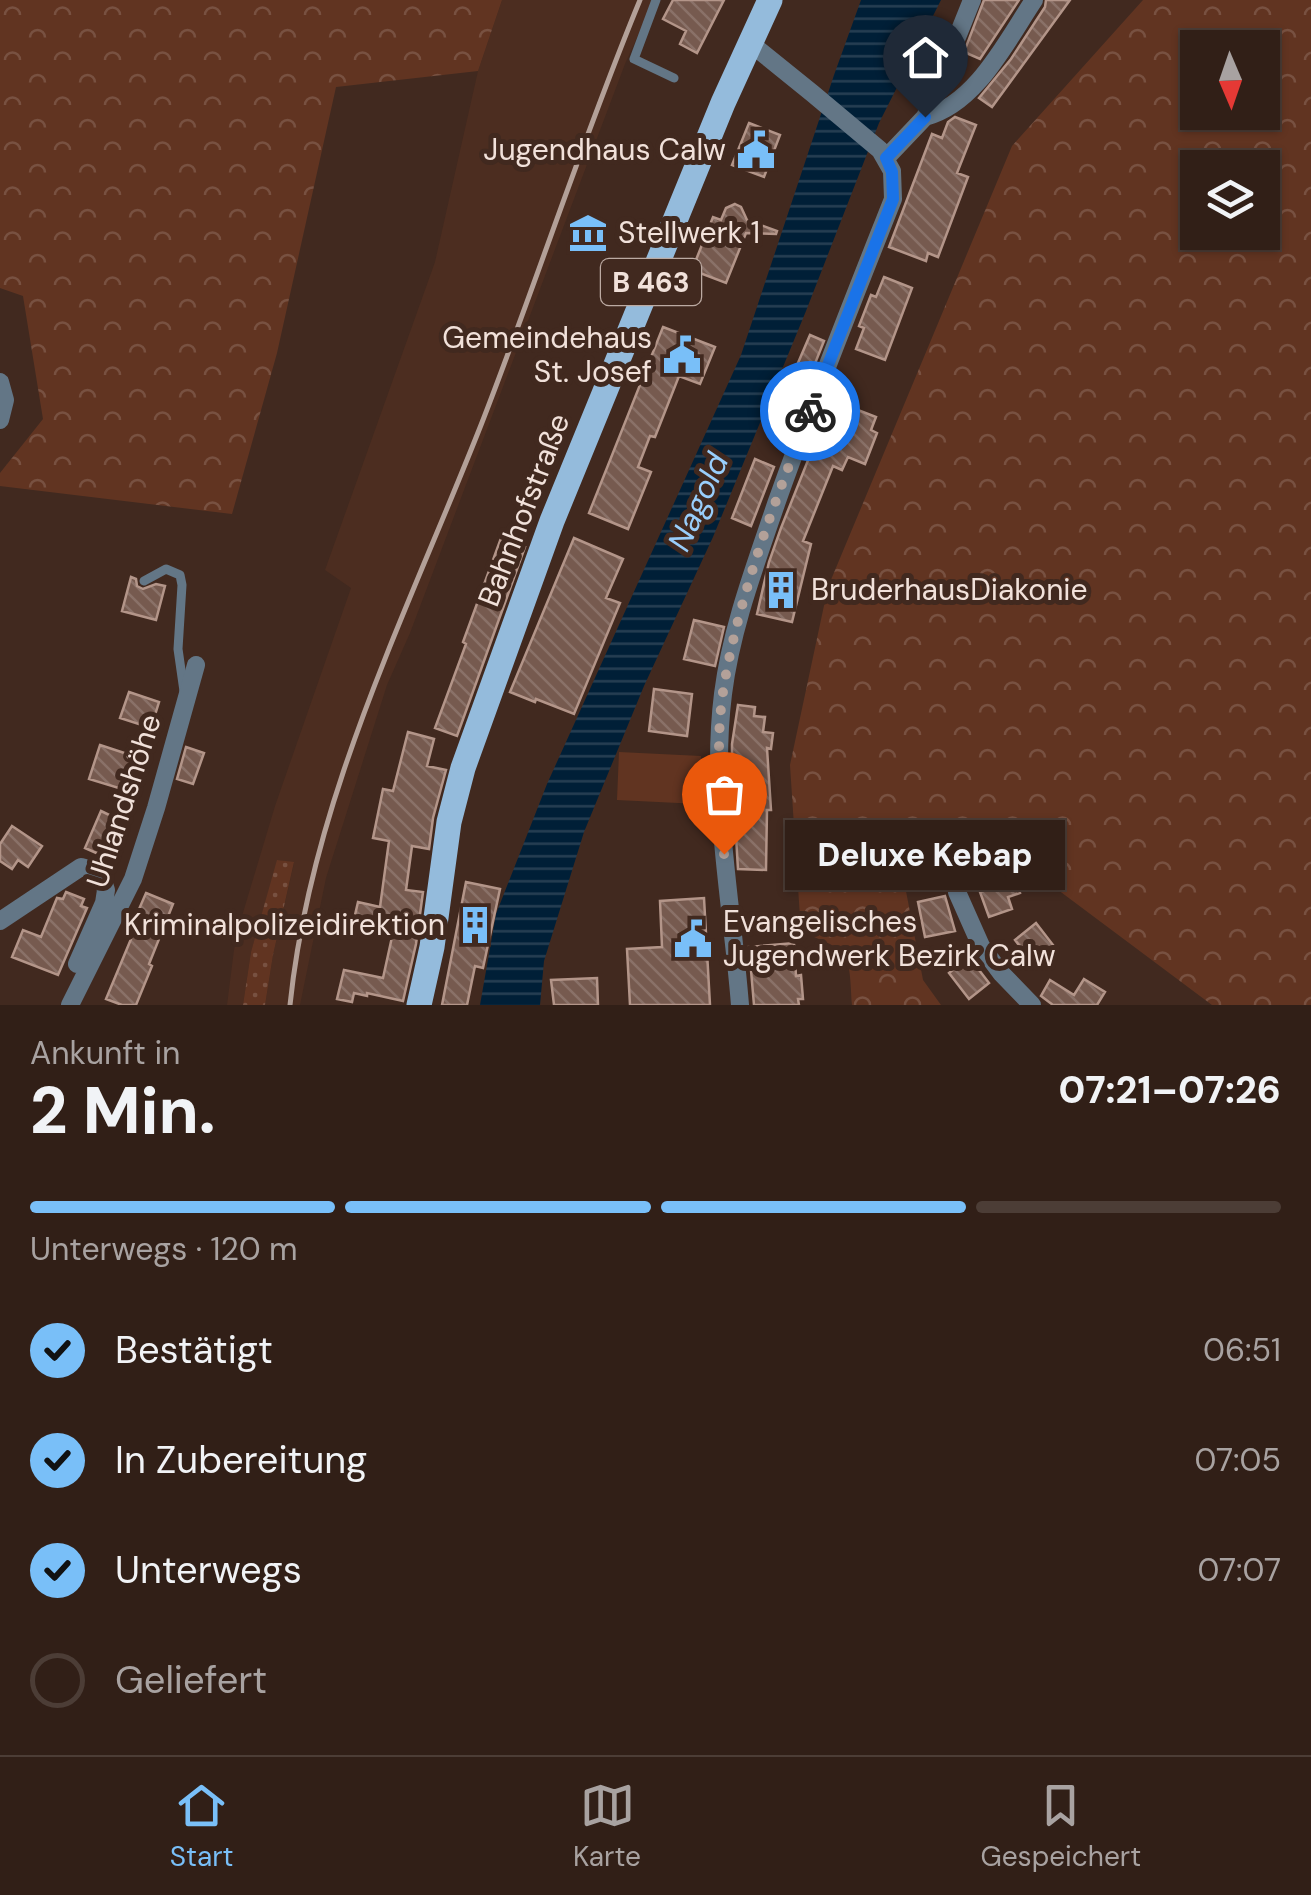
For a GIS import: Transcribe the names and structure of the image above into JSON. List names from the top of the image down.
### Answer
{
  "streets": {
    "main road": ["B 463", "Bahnhofstraße"],
    "street": ["Uhlandshöhe"]
  },
  "water": ["Nagold"],
  "places": {
    "public building": ["Jugendhaus Calw", "Gemeindehaus St. Josef", "Evangelisches Jugendwerk Bezirk Calw"],
    "museum": ["Stellwerk 1"],
    "building": ["BruderhausDiakonie", "Kriminalpolizeidirektion"],
    "other": ["Deluxe Kebap"]
  },
  "north": "bottom",
  "page": {
    "bubble": "Deluxe Kebap",
    "heading": ["2 Min.", "Ankunft in", "07:21–07:26"],
    "bar": "Unterwegs · 120 m",
    "list": [
      ["Bestätigt", "06:51"],
      ["In Zubereitung", "07:05"],
      ["Unterwegs", "07:07"],
      "Geliefert"
    ],
    "tabs": ["Start", "Karte", "Gespeichert"]
  }
}
